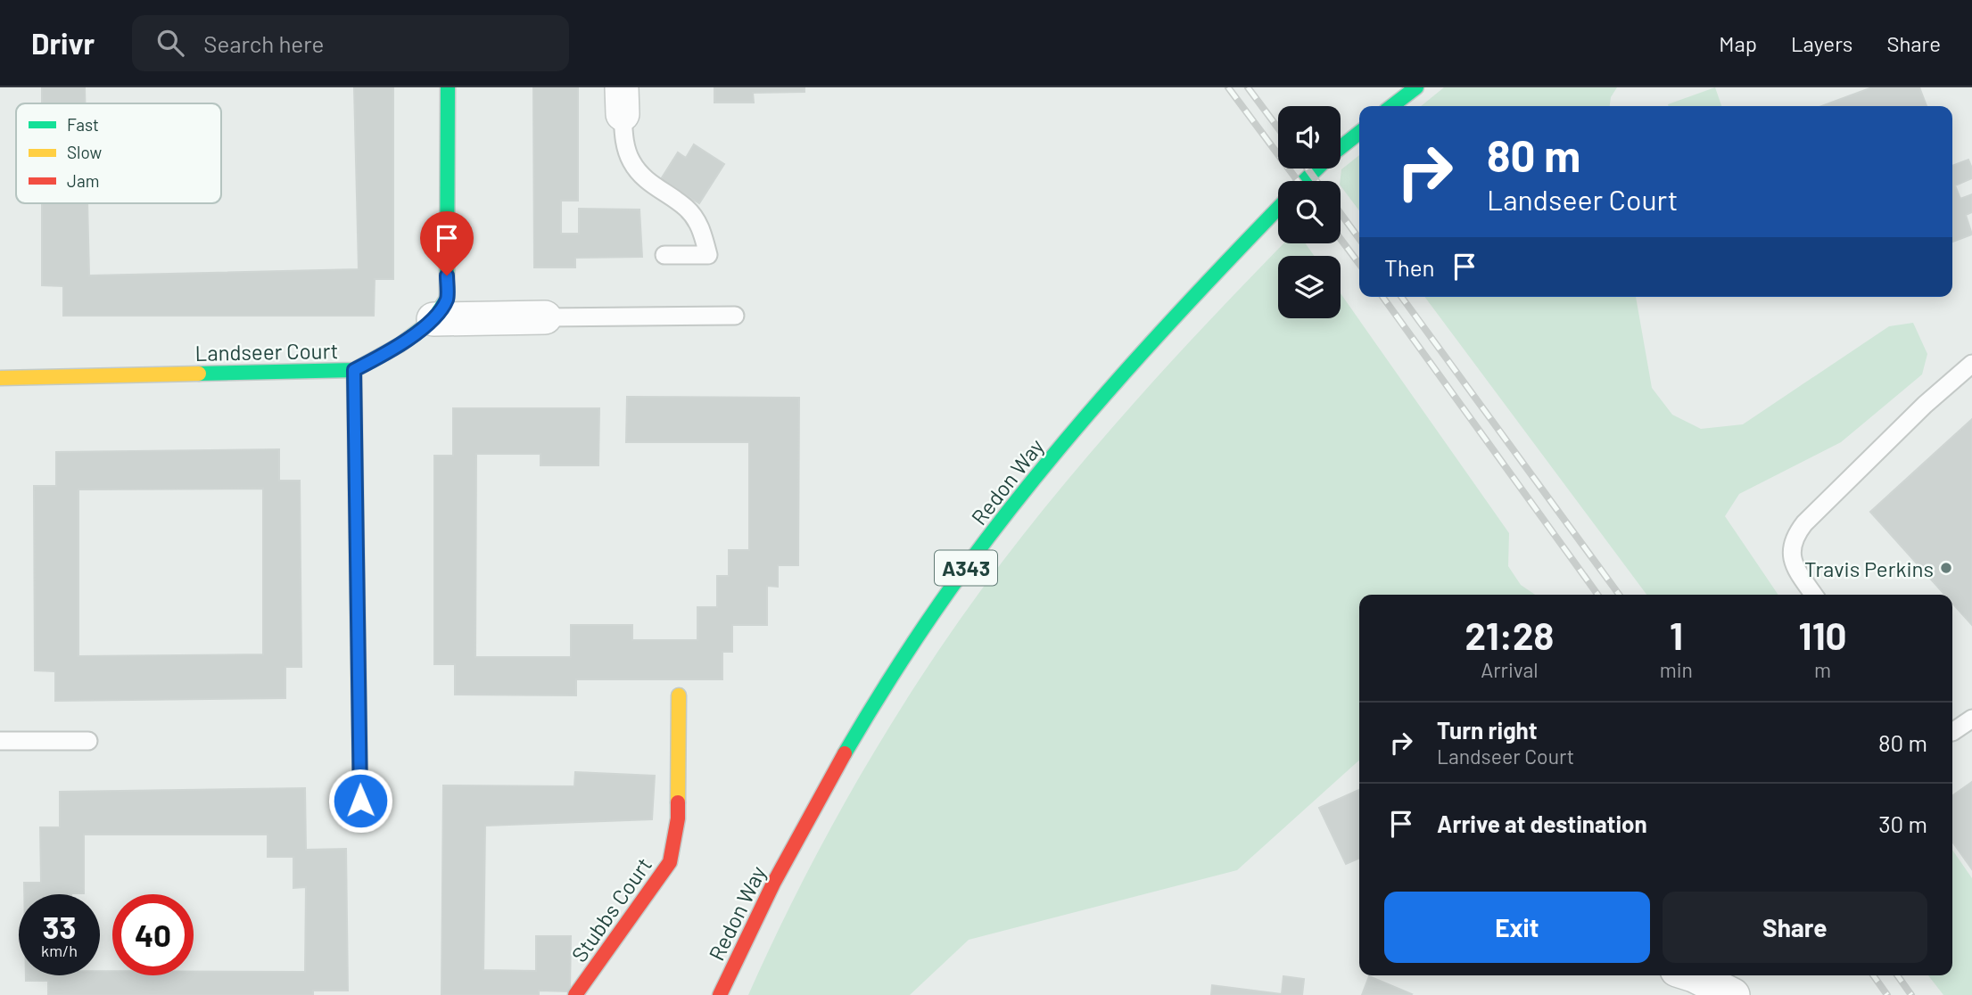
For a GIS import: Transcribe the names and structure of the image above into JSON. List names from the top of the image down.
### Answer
{
  "streets": {
    "street": [
      "Landseer Court",
      "Redon Way",
      "A343",
      "Stubbs Court"
    ]
  },
  "places": ["Travis Perkins"],
  "legend": ["Fast", "Slow", "Jam"],
  "page": {
    "header": "Drivr",
    "search": "Search here",
    "nav": ["Map", "Layers", "Share"],
    "turn": ["80 m", "Landseer Court"],
    "then": "Then",
    "eta": [
      "21:28",
      "Arrival",
      "1",
      "min",
      "110",
      "m"
    ],
    "list": [
      {
        "name": "Turn right",
        "note": "Landseer Court",
        "value": "80 m"
      },
      {
        "name": "Arrive at destination",
        "value": "30 m"
      }
    ],
    "buttons": ["Exit", "Share"],
    "speed": "33 km/h",
    "limit": "40"
  }
}
